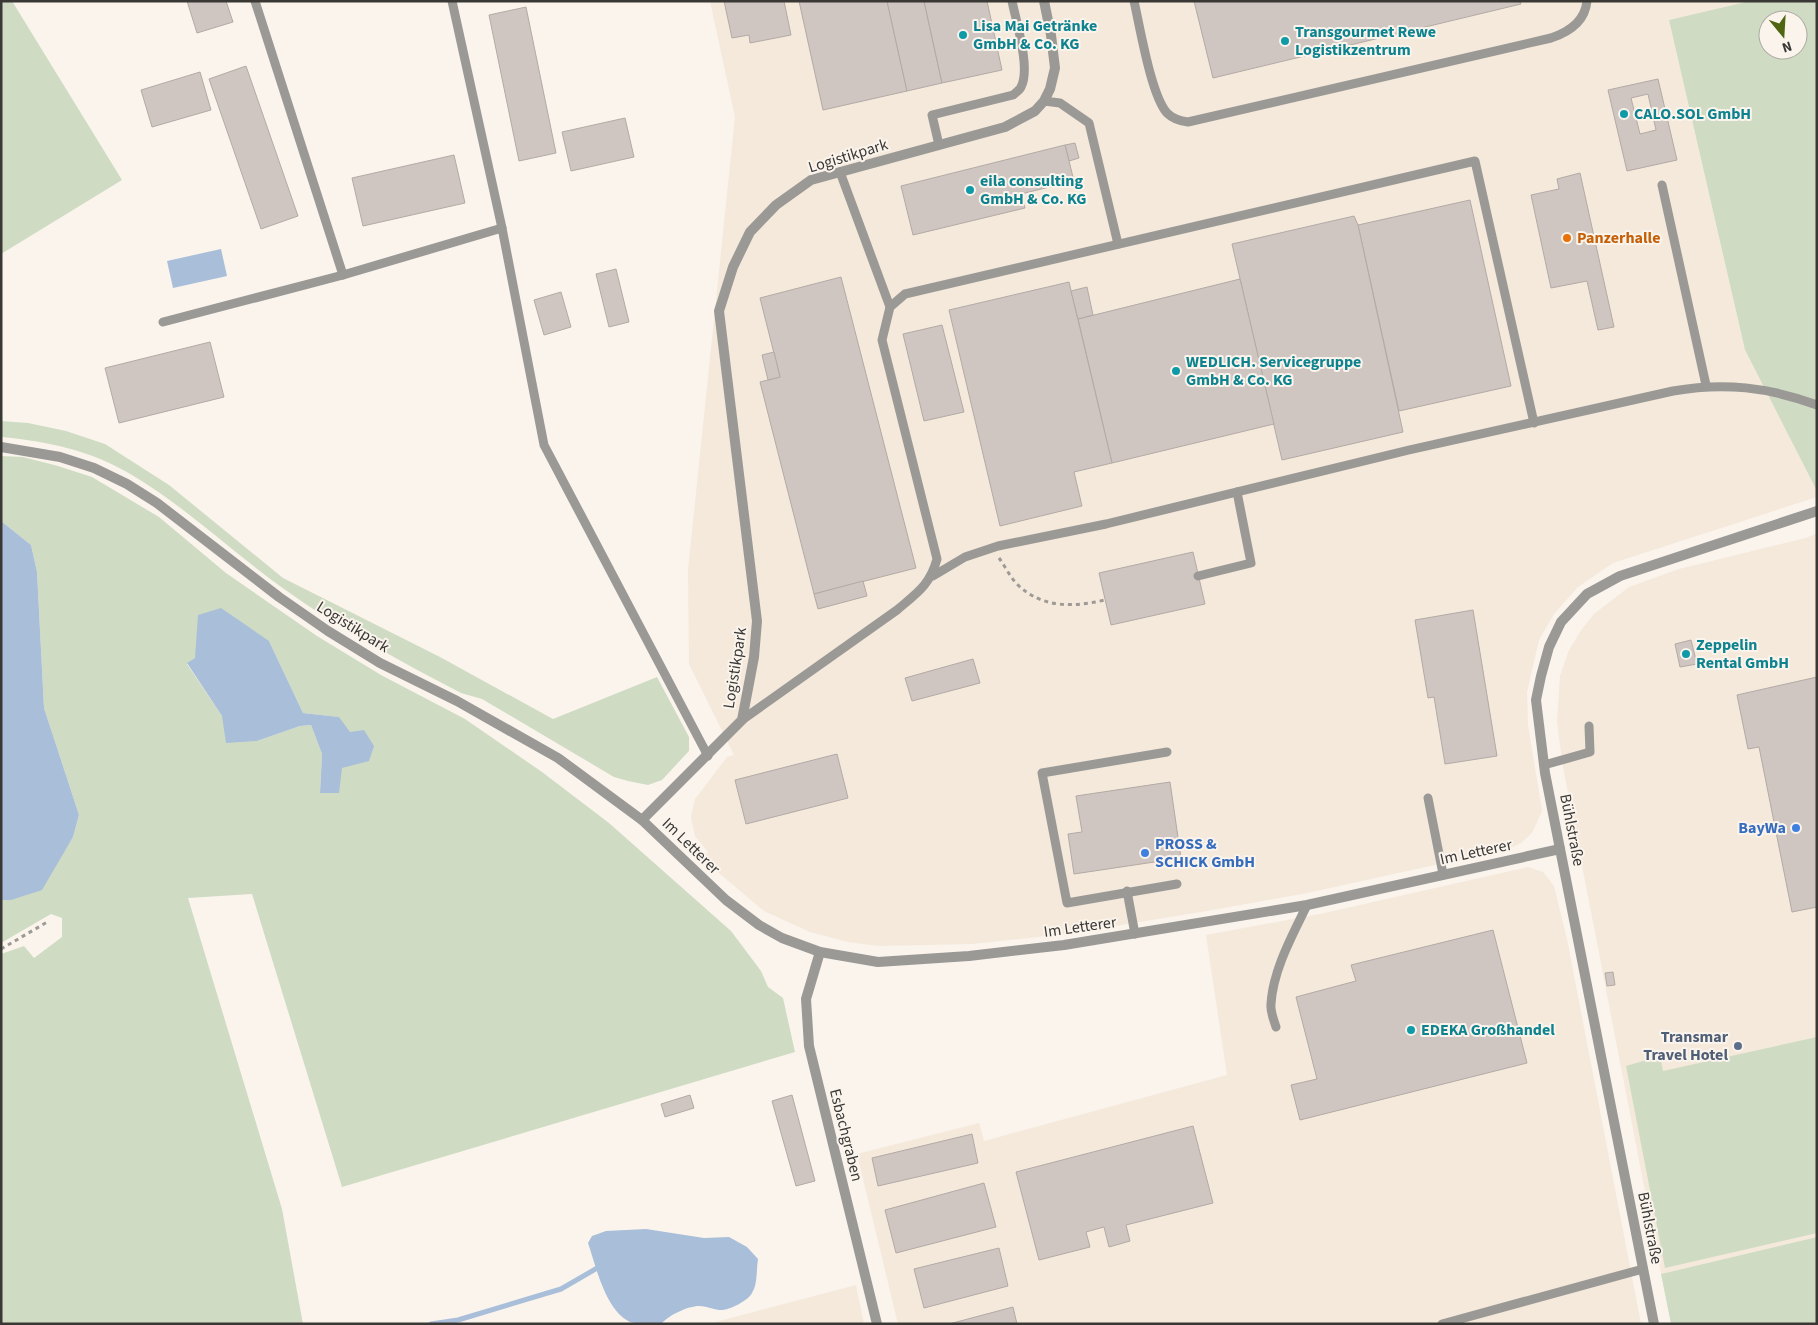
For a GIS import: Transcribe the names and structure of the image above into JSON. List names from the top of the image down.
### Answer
{
  "streets": {
    "street": [
      "Logistikpark",
      "Bühlstraße",
      "Im Letterer",
      "Esbachgraben"
    ]
  },
  "crossings": [
    ["Logistikpark", "Im Letterer"],
    ["Bühlstraße", "Im Letterer"],
    ["Im Letterer", "Esbachgraben"]
  ],
  "places": [
    "Lisa Mai Getränke GmbH & Co. KG",
    "Transgourmet Rewe Logistikzentrum",
    "CALO.SOL GmbH",
    "eila consulting GmbH & Co. KG",
    "Panzerhalle",
    "WEDLICH. Servicegruppe GmbH & Co. KG",
    "Zeppelin Rental GmbH",
    "BayWa",
    "PROSS & SCHICK GmbH",
    "EDEKA Großhandel",
    "Transmar Travel Hotel"
  ],
  "north": "bottom"
}
